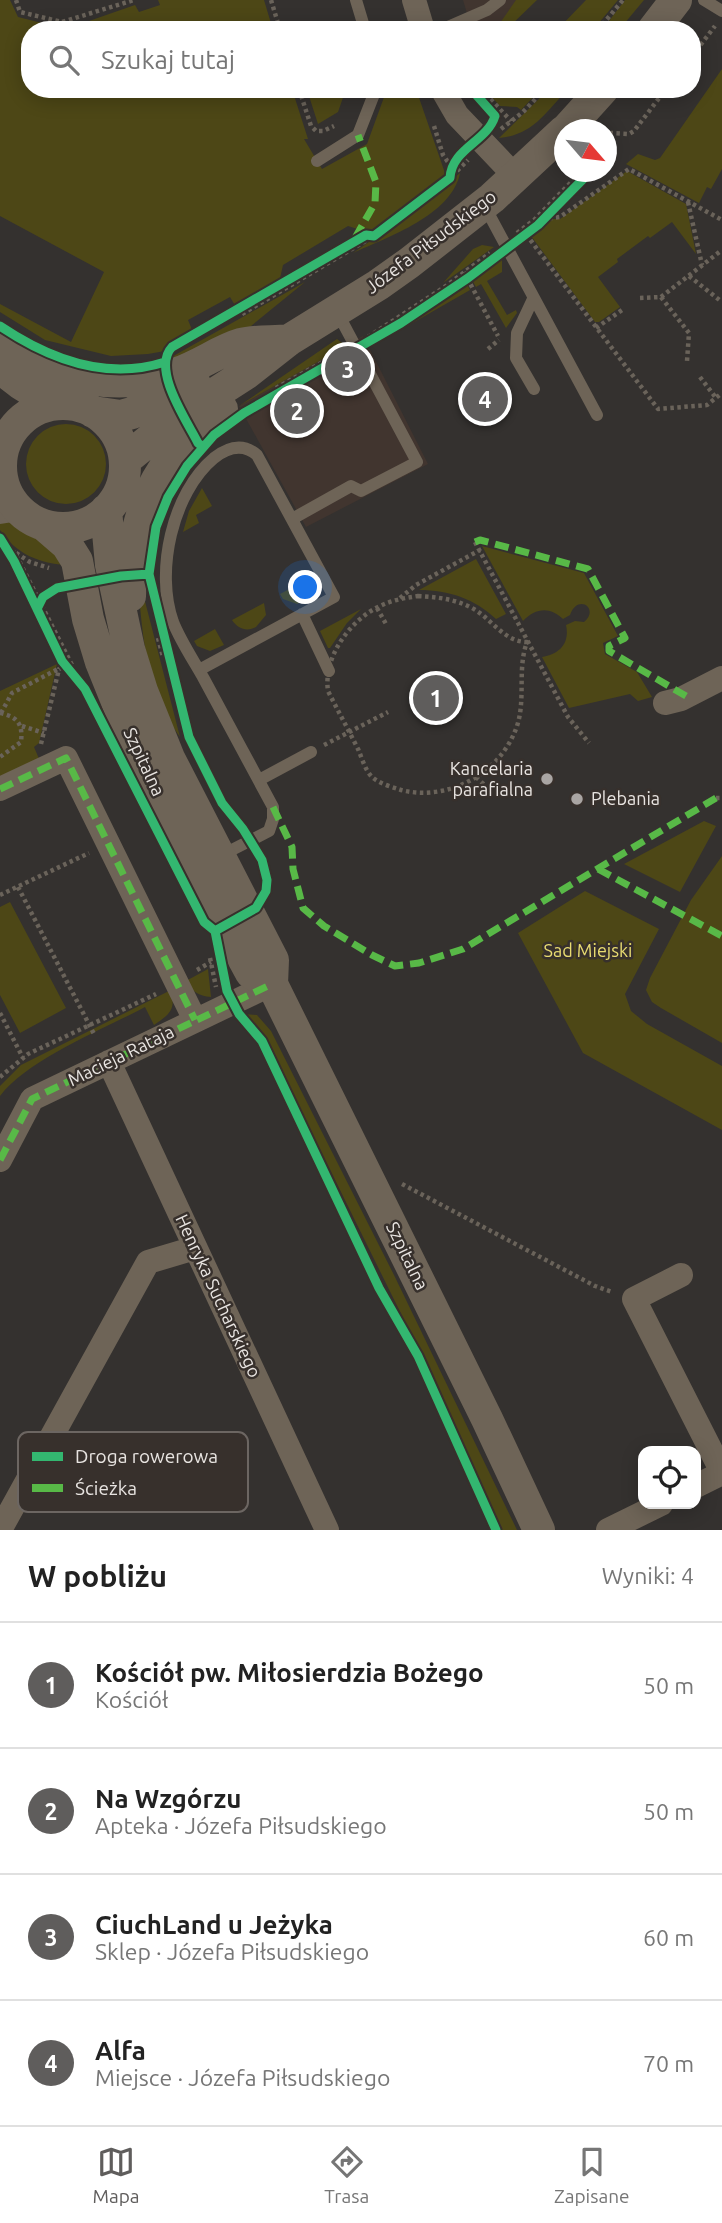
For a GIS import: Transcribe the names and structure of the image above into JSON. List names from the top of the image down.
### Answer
{
  "streets": {
    "street": [
      "Józefa Piłsudskiego",
      "Szpitalna",
      "Macieja Rataja",
      "Henryka Sucharskiego"
    ]
  },
  "crossings": [
    ["Józefa Piłsudskiego", "Szpitalna"],
    ["Szpitalna", "Macieja Rataja"],
    ["Macieja Rataja", "Henryka Sucharskiego"]
  ],
  "parks": ["Sad Miejski"],
  "places": ["Kancelaria parafialna", "Plebania"],
  "legend": ["Droga rowerowa", "Ścieżka"],
  "north": "bottom right",
  "page": {
    "search": "Szukaj tutaj",
    "pins": [
      "3",
      "4",
      "2",
      "1"
    ],
    "heading": ["W pobliżu", "Wyniki: 4"],
    "list": [
      {
        "mark": "1",
        "name": "Kościół pw. Miłosierdzia Bożego",
        "note": "Kościół",
        "value": "50 m"
      },
      {
        "mark": "2",
        "name": "Na Wzgórzu",
        "note": "Apteka · Józefa Piłsudskiego",
        "value": "50 m"
      },
      {
        "mark": "3",
        "name": "CiuchLand u Jeżyka",
        "note": "Sklep · Józefa Piłsudskiego",
        "value": "60 m"
      },
      {
        "mark": "4",
        "name": "Alfa",
        "note": "Miejsce · Józefa Piłsudskiego",
        "value": "70 m"
      }
    ],
    "nav": ["Mapa", "Trasa", "Zapisane"]
  }
}
